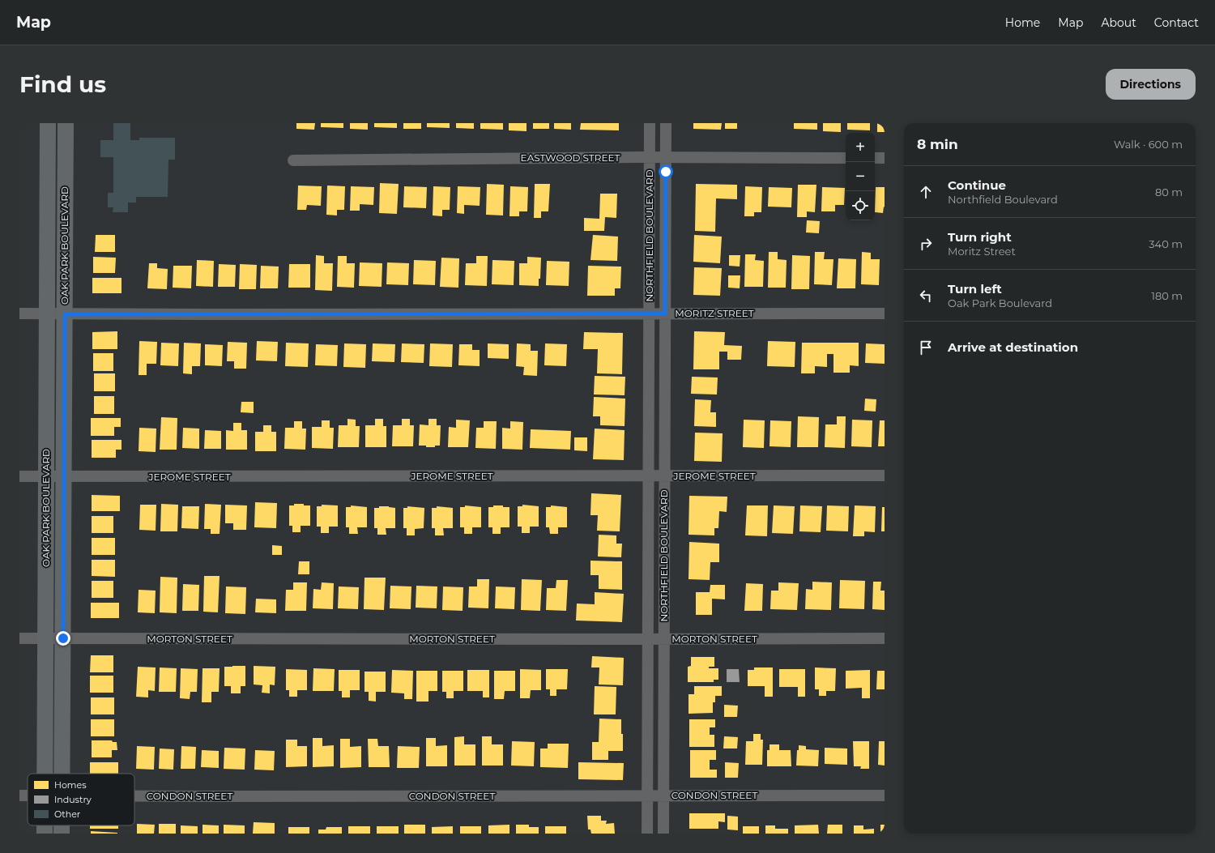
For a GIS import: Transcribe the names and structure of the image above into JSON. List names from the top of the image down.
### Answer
{
  "streets": {
    "street": [
      "EASTWOOD STREET",
      "NORTHFIELD BOULEVARD",
      "OAK PARK BOULEVARD",
      "MORITZ STREET",
      "JEROME STREET",
      "MORTON STREET",
      "CONDON STREET"
    ]
  },
  "crossings": [
    ["EASTWOOD STREET", "NORTHFIELD BOULEVARD"],
    ["NORTHFIELD BOULEVARD", "MORITZ STREET"],
    ["NORTHFIELD BOULEVARD", "JEROME STREET"],
    ["NORTHFIELD BOULEVARD", "MORTON STREET"],
    ["NORTHFIELD BOULEVARD", "CONDON STREET"],
    ["OAK PARK BOULEVARD", "MORITZ STREET"],
    ["OAK PARK BOULEVARD", "JEROME STREET"],
    ["OAK PARK BOULEVARD", "MORTON STREET"]
  ],
  "legend": ["Homes", "Industry", "Other"],
  "page": {
    "header": "Map",
    "nav": [
      "Home",
      "Map",
      "About",
      "Contact"
    ],
    "buttons": "Directions",
    "title": "Find us",
    "heading": ["8 min", "Walk · 600 m"],
    "map_buttons": ["+", "−"],
    "list": [
      ["Continue", "Northfield Boulevard", "80 m"],
      ["Turn right", "Moritz Street", "340 m"],
      ["Turn left", "Oak Park Boulevard", "180 m"],
      "Arrive at destination"
    ]
  }
}
